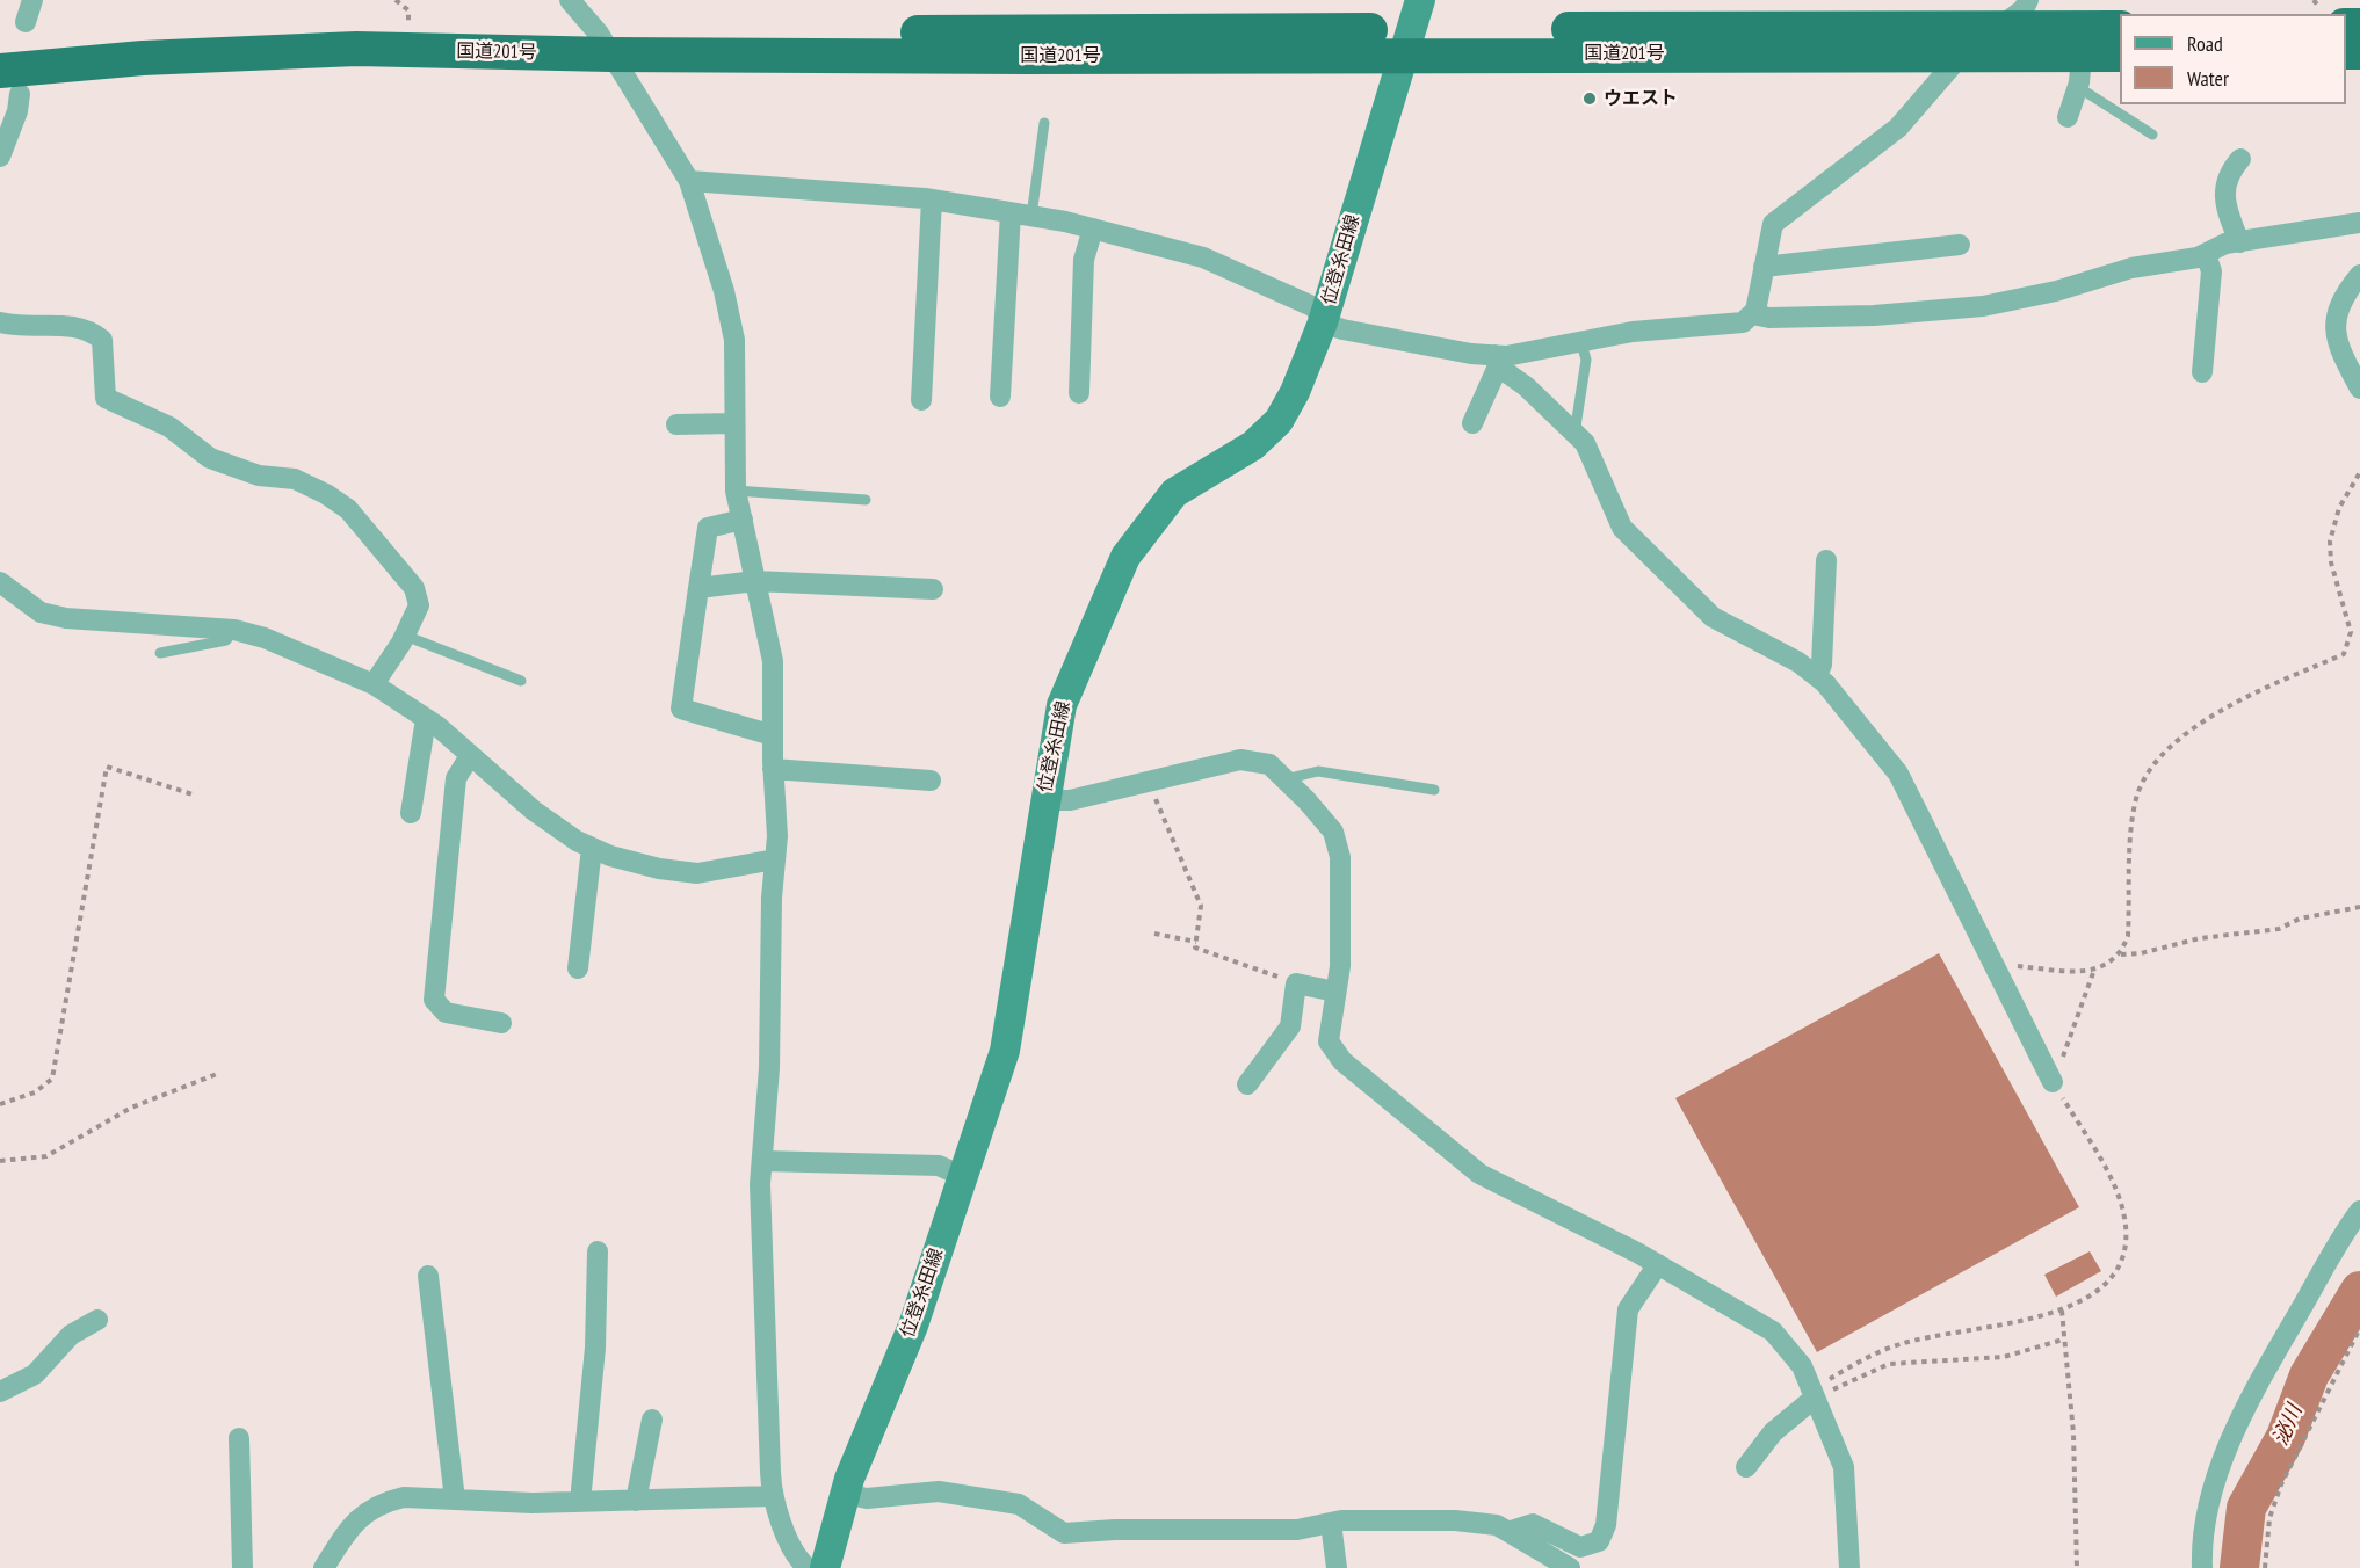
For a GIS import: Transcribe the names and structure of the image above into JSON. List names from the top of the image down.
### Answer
{
  "streets": {
    "highway": ["国道201号"],
    "main road": ["位登糸田線"]
  },
  "crossings": [
    ["国道201号", "位登糸田線"]
  ],
  "water": ["泌川"],
  "places": ["ウエスト"],
  "legend": ["Road", "Water"]
}
